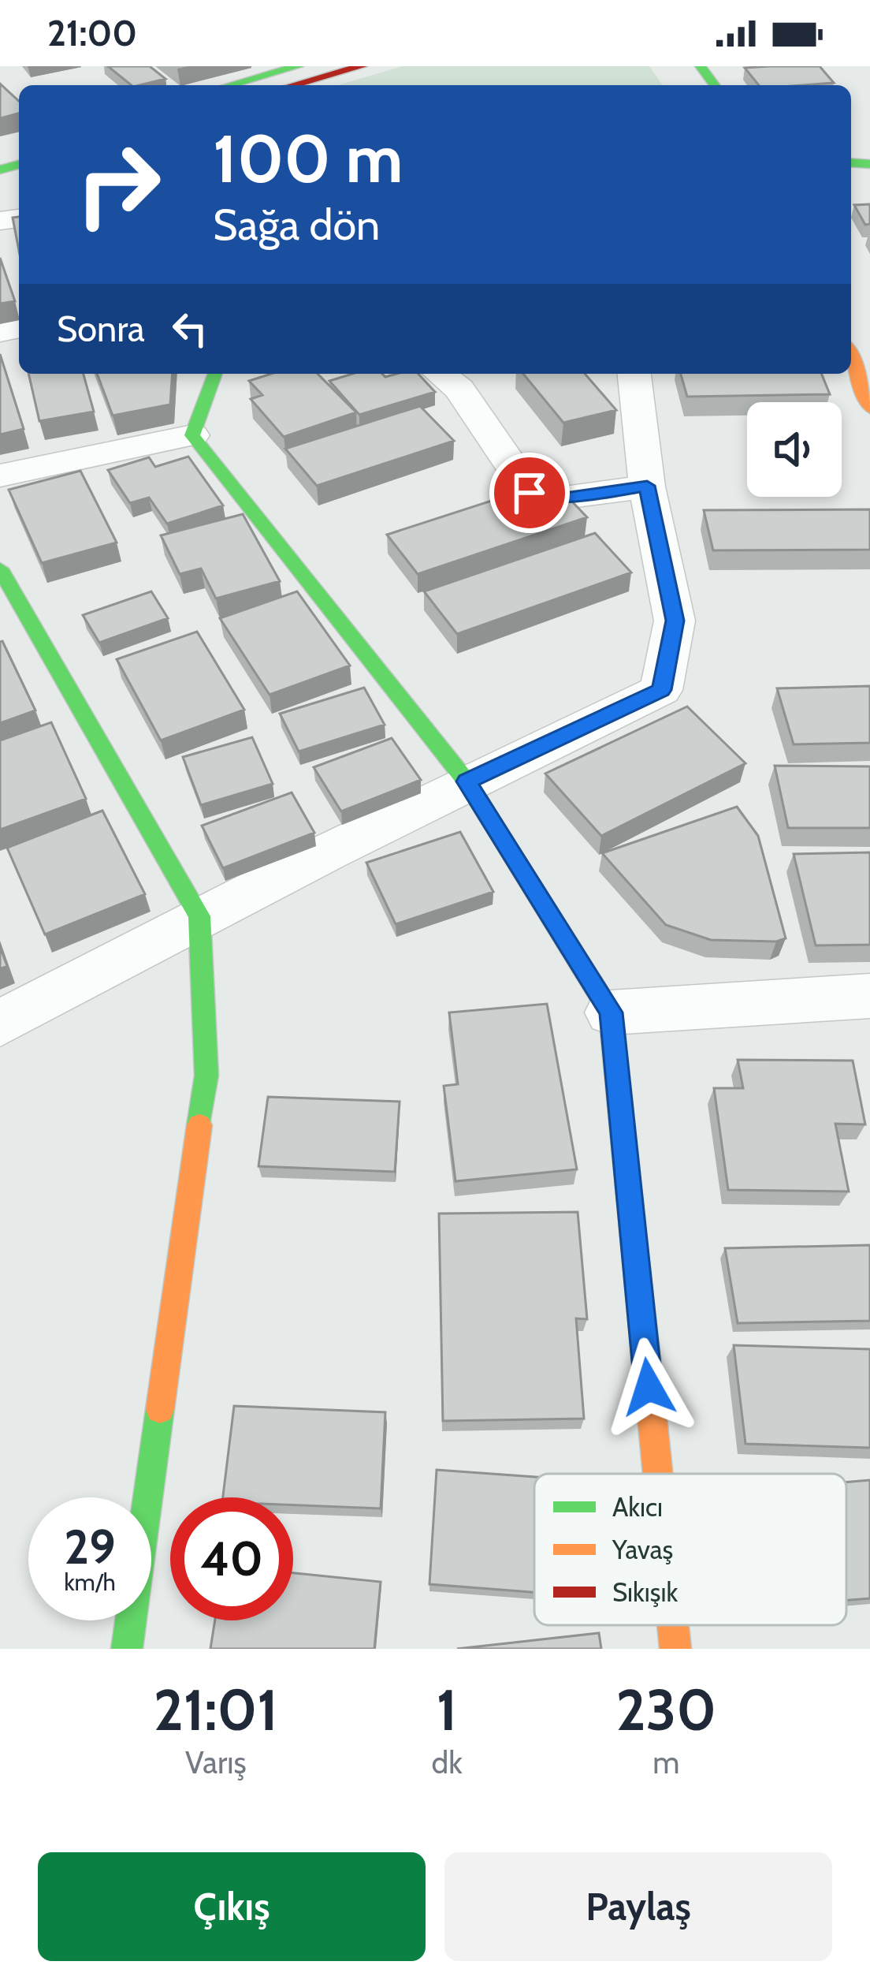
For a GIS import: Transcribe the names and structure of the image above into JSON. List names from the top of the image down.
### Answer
{
  "legend": ["Akıcı", "Yavaş", "Sıkışık"],
  "page": {
    "status": "21:00",
    "turn": ["100 m", "Sağa dön"],
    "then": "Sonra",
    "speed": "29 km/h",
    "limit": "40",
    "eta": [
      "21:01",
      "Varış",
      "1",
      "dk",
      "230",
      "m"
    ],
    "buttons": ["Çıkış", "Paylaş"]
  }
}
